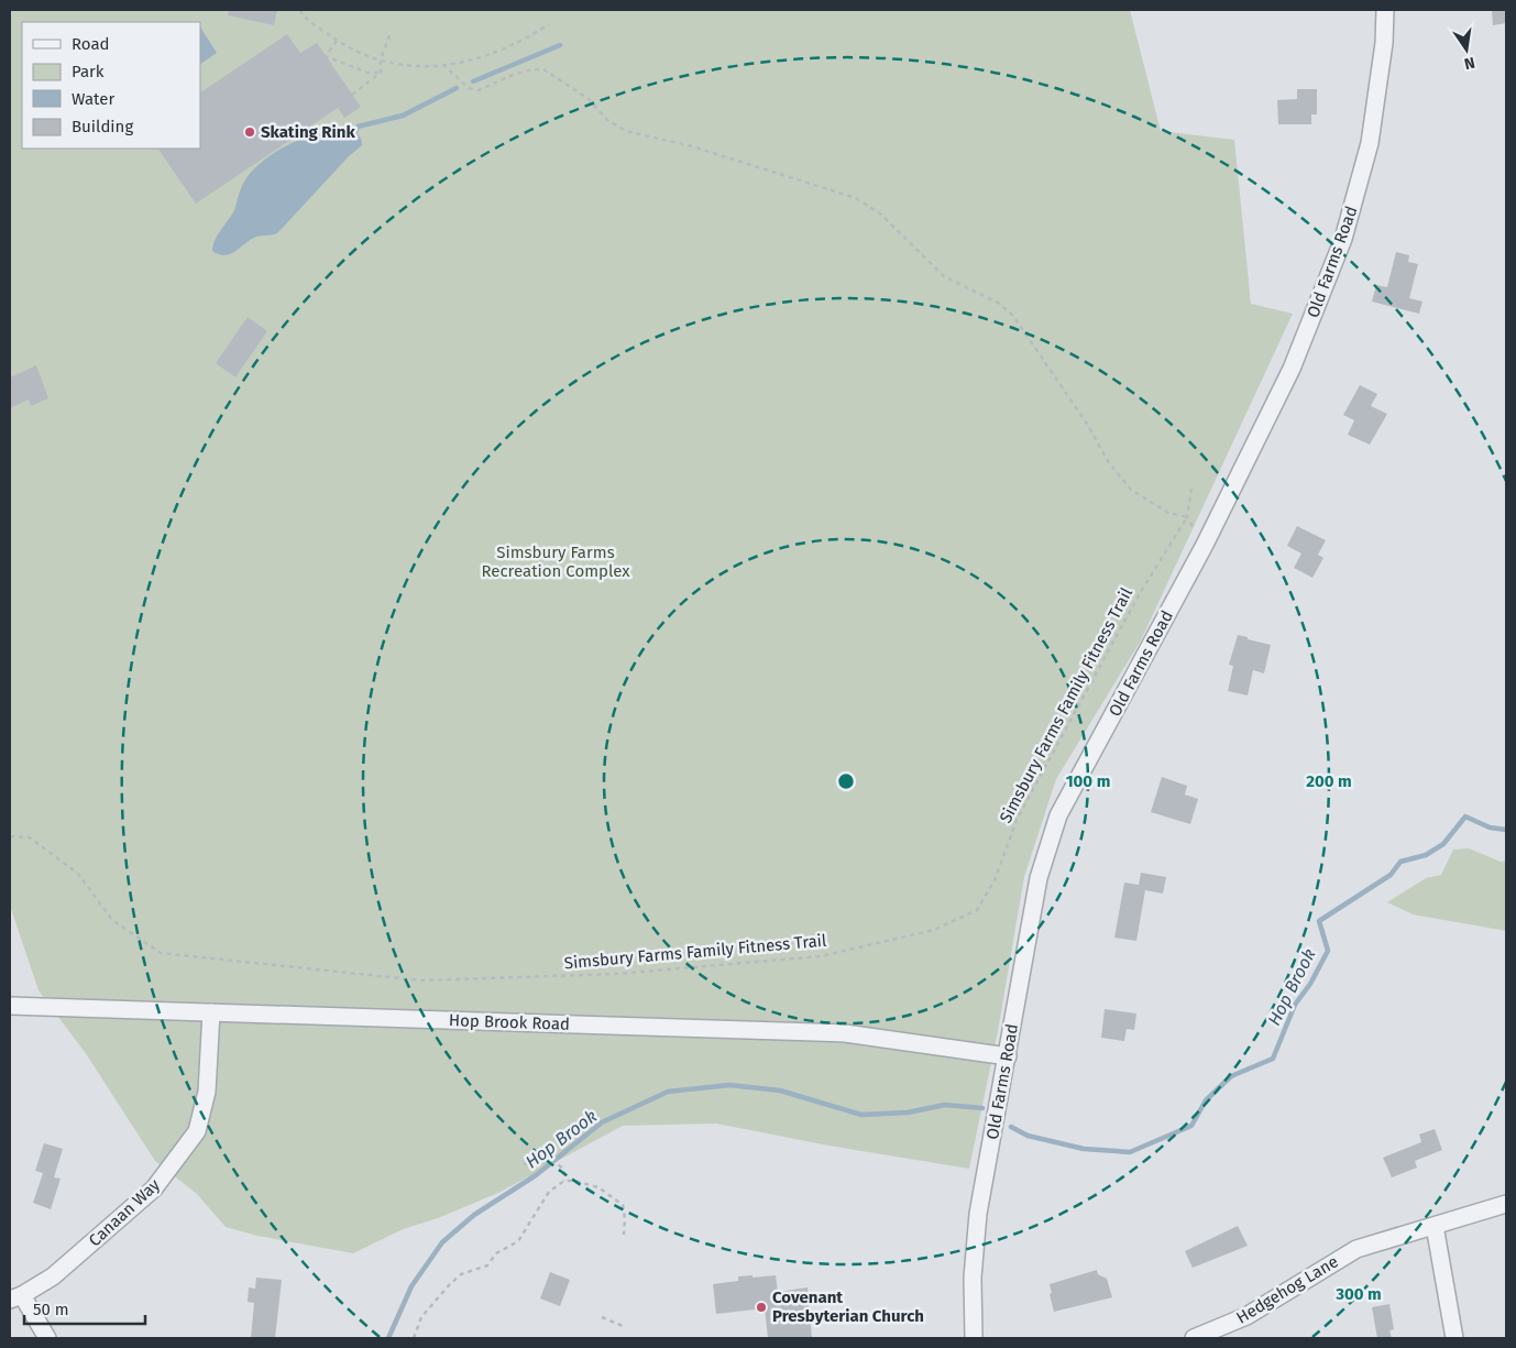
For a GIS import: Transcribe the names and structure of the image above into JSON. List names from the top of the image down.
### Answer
{
  "streets": {
    "street": [
      "Old Farms Road",
      "Hop Brook Road",
      "Canaan Way",
      "Hedgehog Lane"
    ],
    "path": ["Simsbury Farms Family Fitness Trail"]
  },
  "crossings": [
    ["Old Farms Road", "Hop Brook Road"],
    ["Hop Brook Road", "Canaan Way"]
  ],
  "water": ["Hop Brook"],
  "parks": ["Simsbury Farms Recreation Complex"],
  "places": ["Skating Rink", "Covenant Presbyterian Church"],
  "legend": [
    "Road",
    "Park",
    "Water",
    "Building"
  ],
  "scale_bar": "50 m",
  "north": "bottom",
  "rings": ["100 m", "200 m", "300 m"]
}
